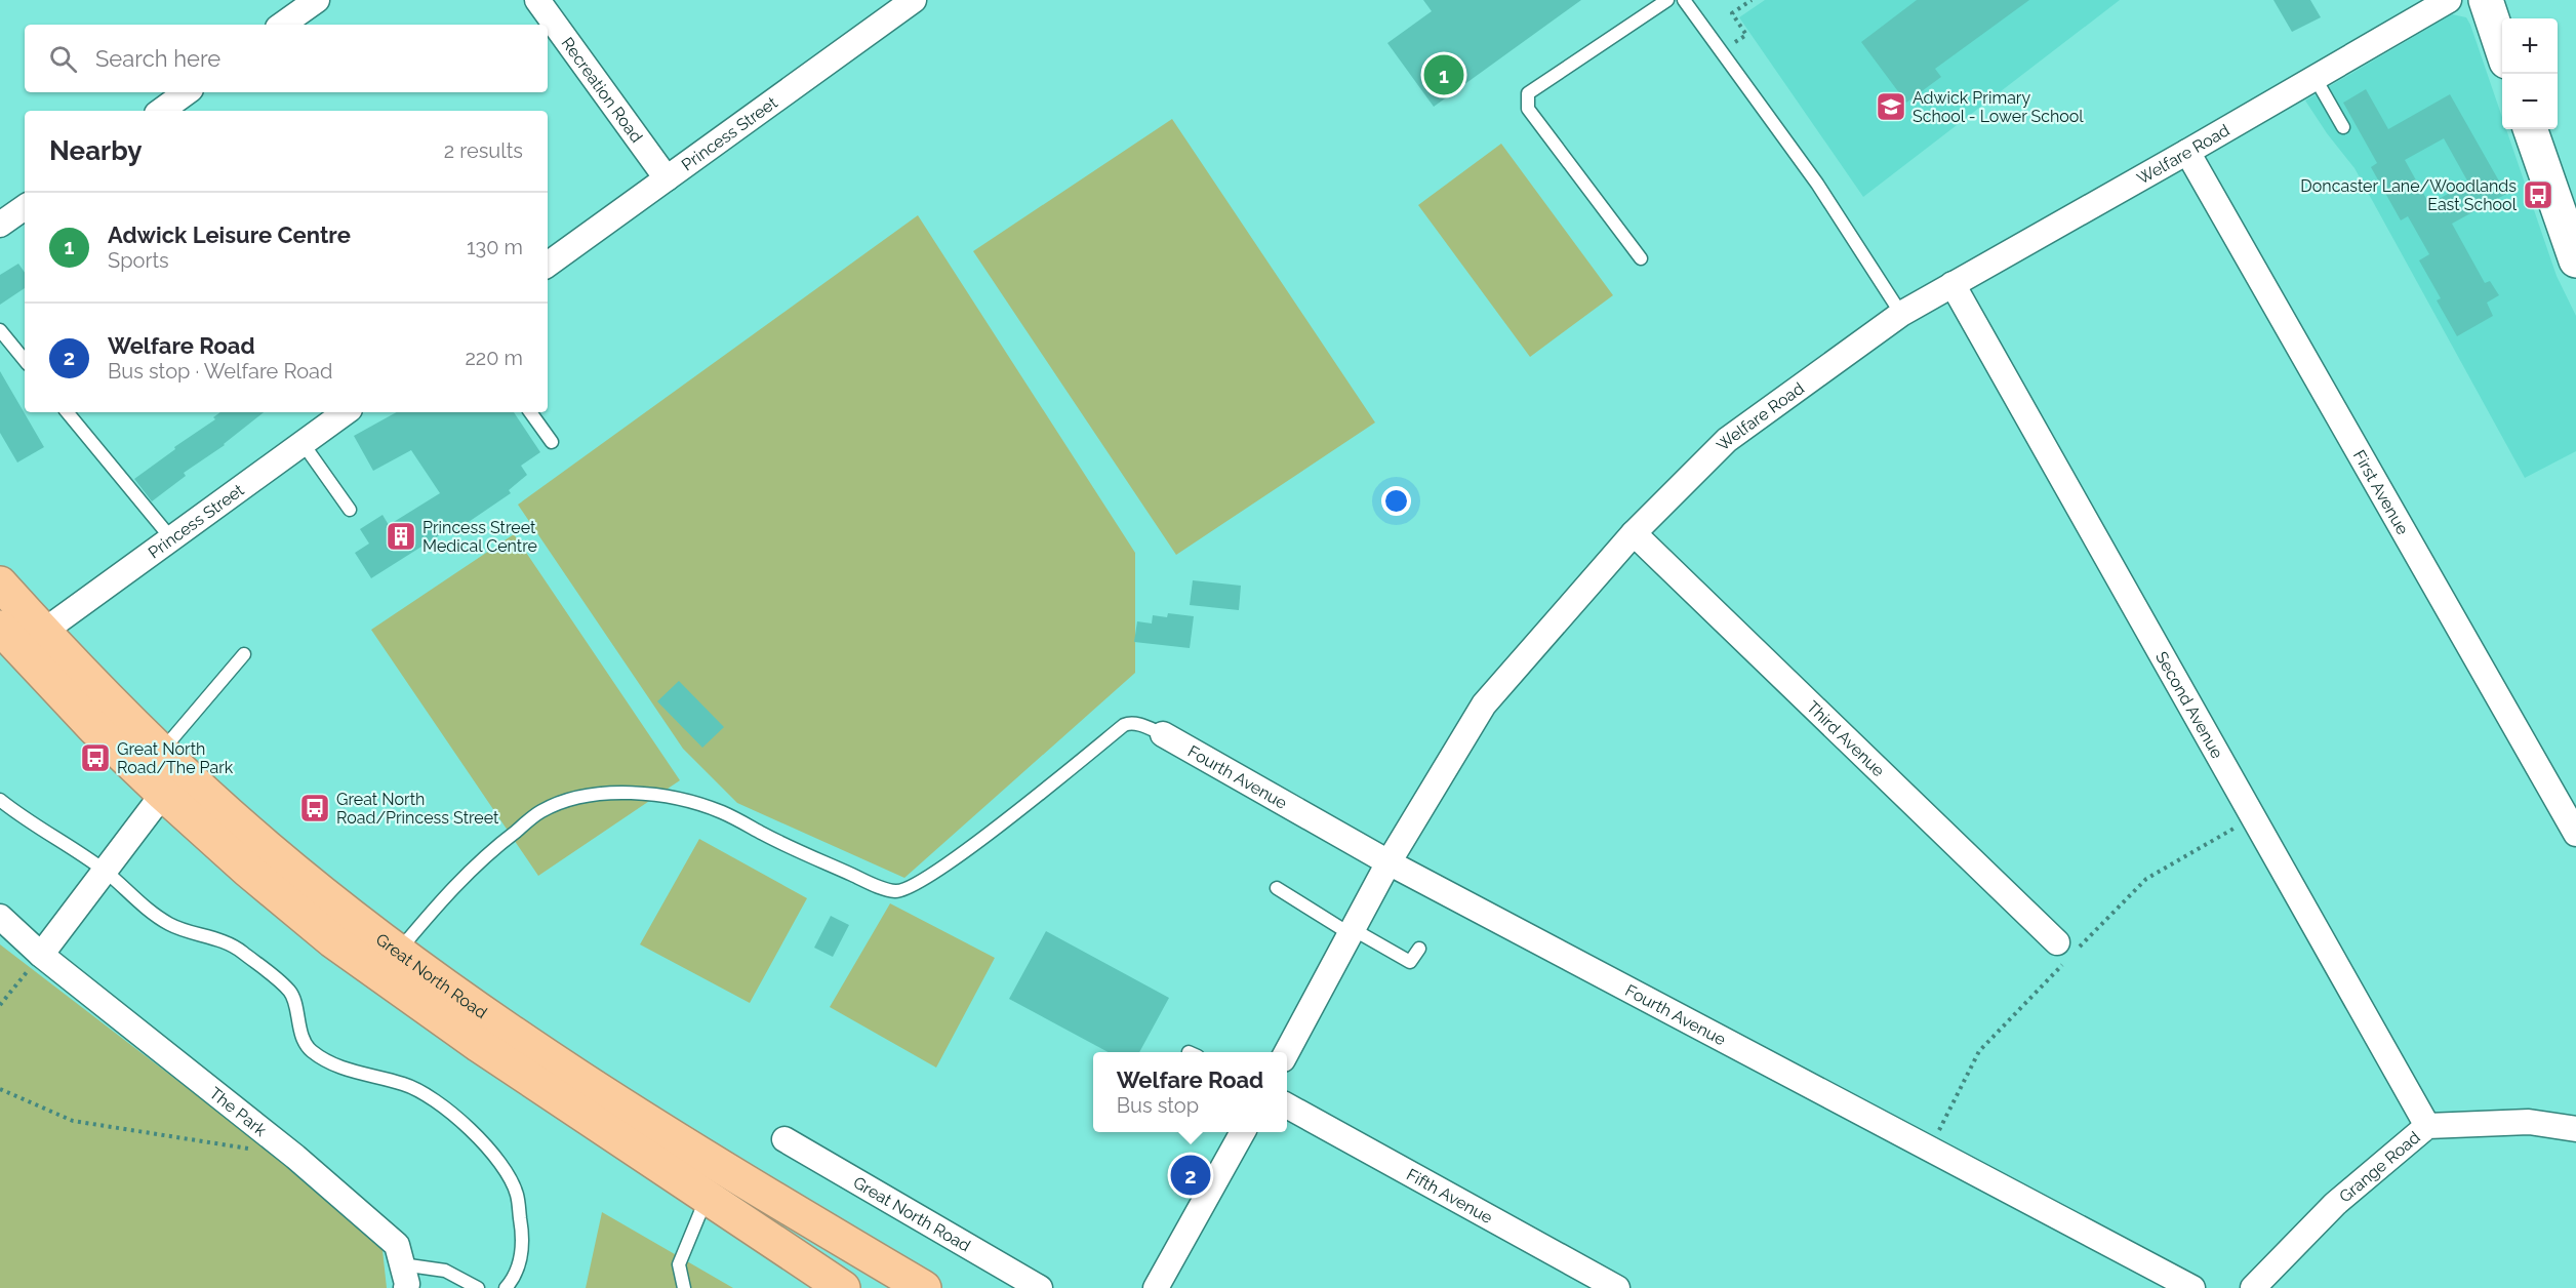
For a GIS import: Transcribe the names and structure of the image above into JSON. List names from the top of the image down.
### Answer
{
  "streets": {
    "highway": ["Great North Road"],
    "street": [
      "Recreation Road",
      "Princess Street",
      "Welfare Road",
      "First Avenue",
      "Second Avenue",
      "Third Avenue",
      "Fourth Avenue",
      "The Park",
      "Grange Road",
      "Fifth Avenue"
    ]
  },
  "crossings": [
    ["Recreation Road", "Princess Street"],
    ["Princess Street", "Great North Road"],
    ["Welfare Road", "First Avenue"],
    ["Welfare Road", "Second Avenue"],
    ["Welfare Road", "Third Avenue"],
    ["Welfare Road", "Fourth Avenue"],
    ["Second Avenue", "Grange Road"]
  ],
  "places": {
    "school or university": ["Adwick Primary School - Lower School"],
    "bus stop": ["Doncaster Lane/Woodlands East School", "Great North Road/The Park", "Great North Road/Princess Street"],
    "building": ["Princess Street Medical Centre"]
  },
  "page": {
    "map_buttons": ["+", "−"],
    "search": "Search here",
    "pins": ["1", "2"],
    "heading": ["Nearby", "2 results"],
    "list": [
      {
        "mark": "1",
        "name": "Adwick Leisure Centre",
        "note": "Sports",
        "value": "130 m"
      },
      {
        "mark": "2",
        "name": "Welfare Road",
        "note": "Bus stop · Welfare Road",
        "value": "220 m"
      }
    ],
    "popup": ["Welfare Road", "Bus stop"]
  }
}
